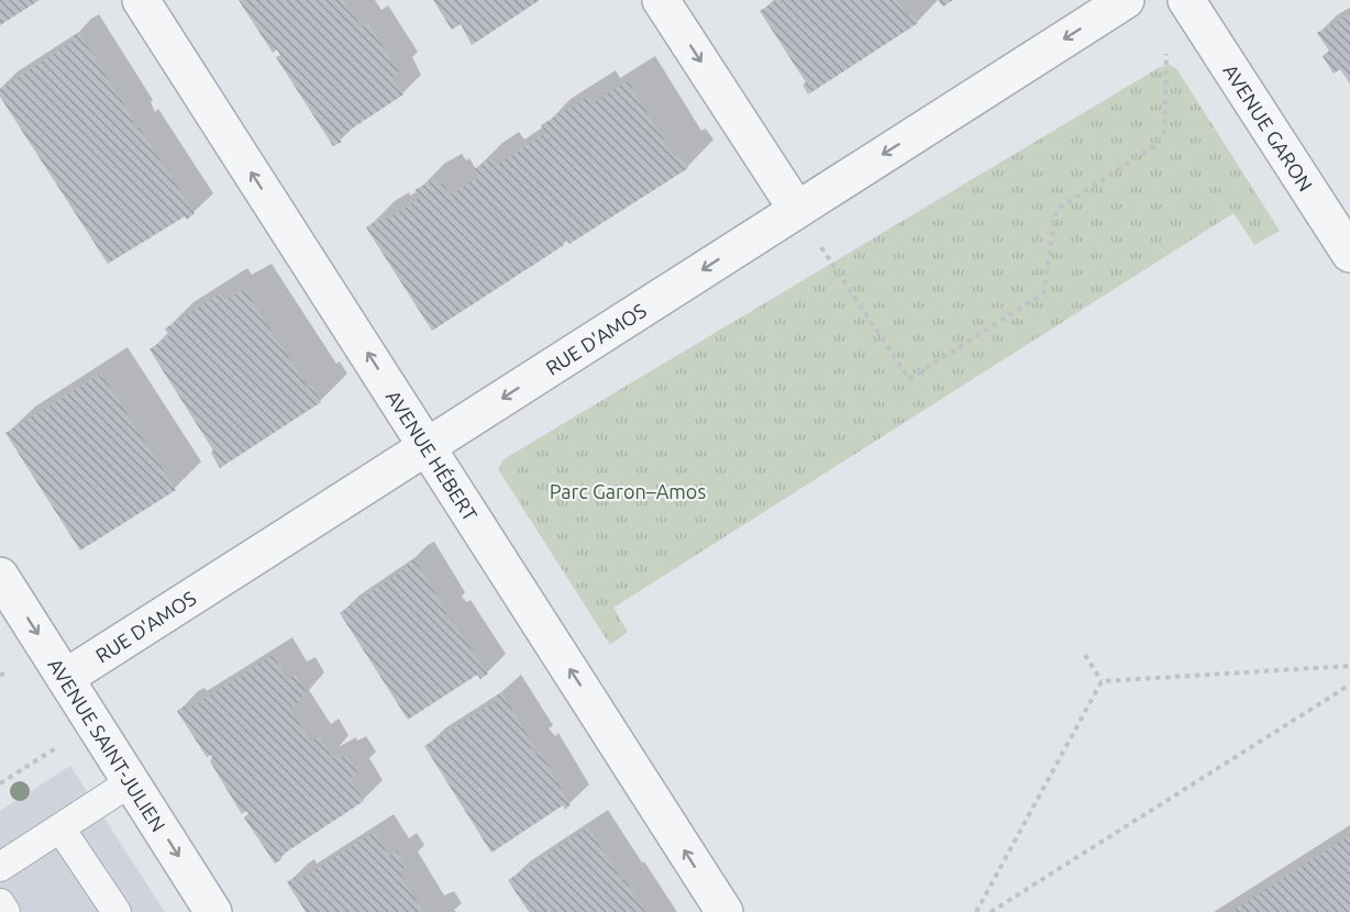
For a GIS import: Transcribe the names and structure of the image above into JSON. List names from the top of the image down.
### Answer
{
  "streets": {
    "street": [
      "AVENUE GARON",
      "RUE D'AMOS",
      "AVENUE HÉBERT",
      "AVENUE SAINT-JULIEN"
    ]
  },
  "crossings": [
    ["RUE D'AMOS", "AVENUE HÉBERT"],
    ["RUE D'AMOS", "AVENUE SAINT-JULIEN"]
  ],
  "one_way": ["RUE D'AMOS", "AVENUE HÉBERT", "AVENUE SAINT-JULIEN"],
  "parks": ["Parc Garon–Amos"]
}
